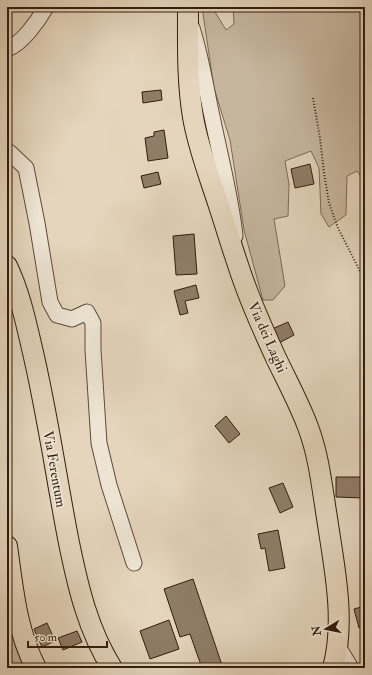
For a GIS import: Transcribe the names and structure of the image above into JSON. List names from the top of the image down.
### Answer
{
  "streets": {
    "main road": ["Via dei Laghi", "Via Ferentum"]
  },
  "scale_bar": "50 m",
  "north": "left"
}
